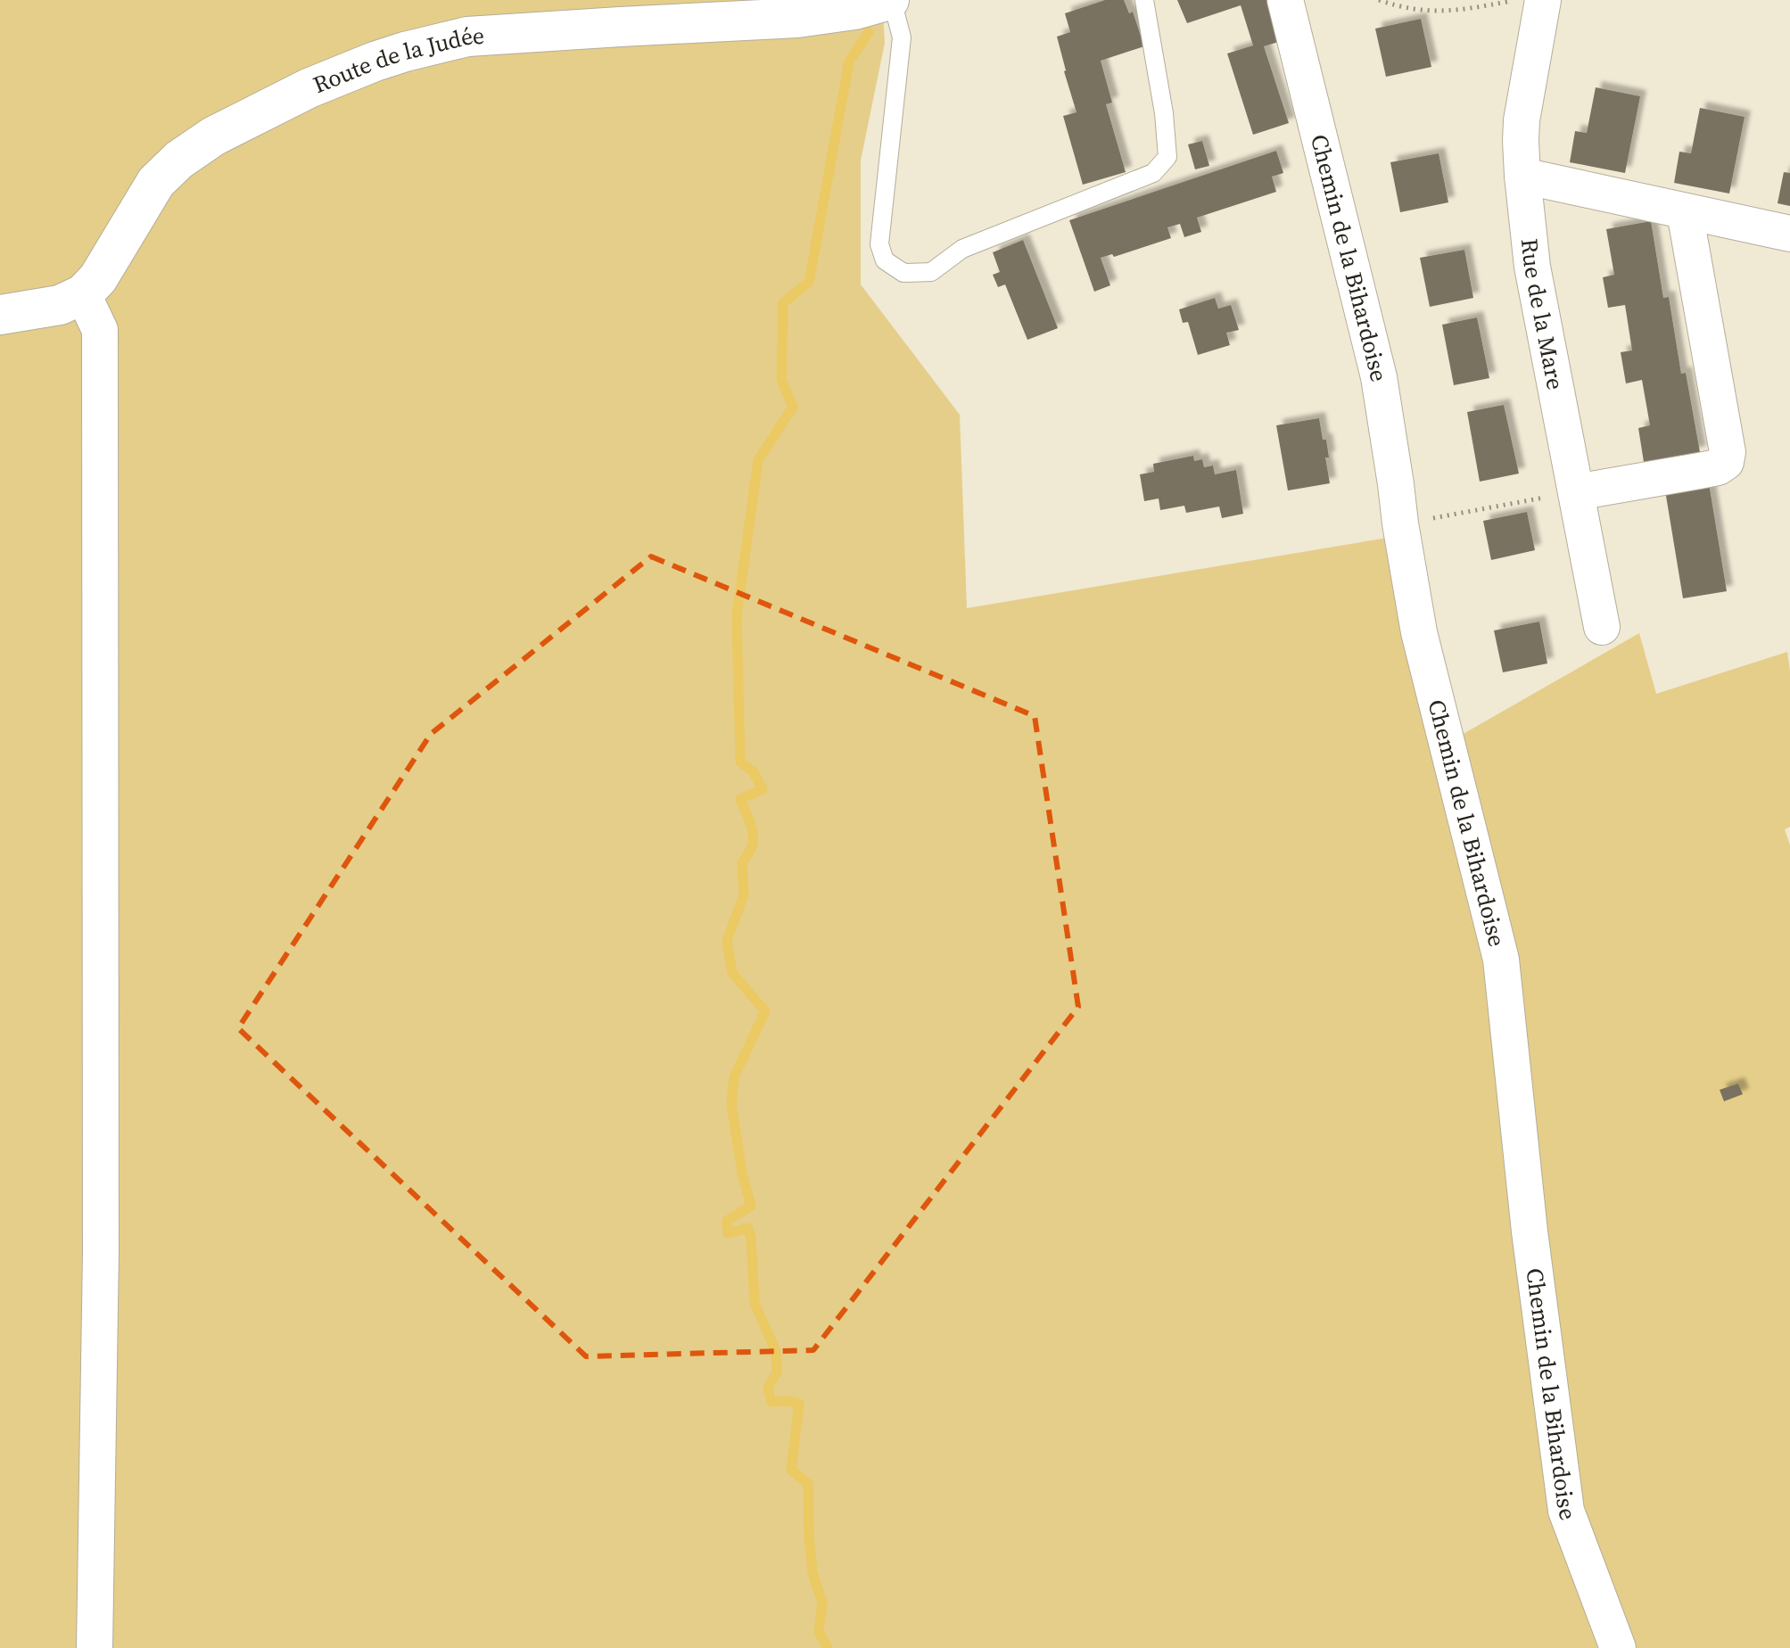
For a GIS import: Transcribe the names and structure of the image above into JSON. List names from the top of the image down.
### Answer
{
  "streets": {
    "street": ["Route de la Judée", "Chemin de la Bihardoise", "Rue de la Mare"]
  }
}
